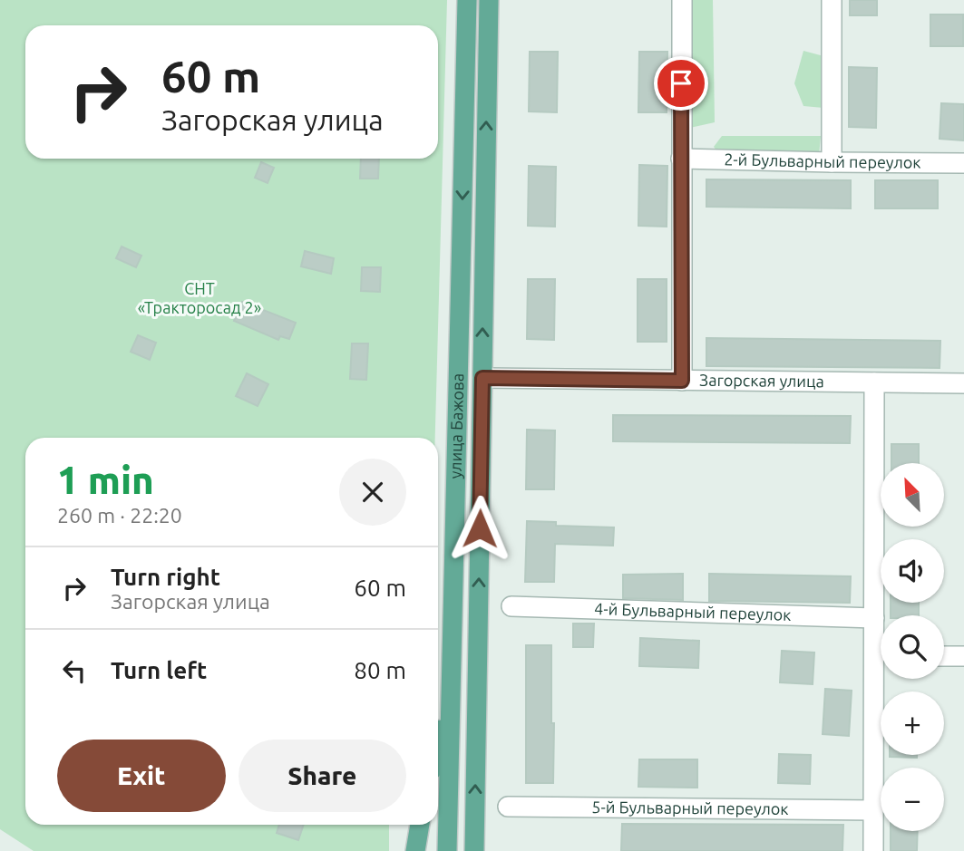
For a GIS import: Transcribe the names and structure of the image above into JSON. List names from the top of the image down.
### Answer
{
  "streets": {
    "main road": ["улица Бажова"],
    "street": [
      "2-й Бульварный переулок",
      "Загорская улица",
      "4-й Бульварный переулок",
      "5-й Бульварный переулок"
    ]
  },
  "crossings": [
    ["Загорская улица", "улица Бажова"]
  ],
  "parks": ["СНТ «Тракторосад 2»"],
  "north": "top left",
  "page": {
    "turn": ["60 m", "Загорская улица"],
    "heading": ["1 min", "260 m · 22:20"],
    "map_buttons": ["+", "−"],
    "list": [
      {
        "name": "Turn right",
        "note": "Загорская улица",
        "value": "60 m"
      },
      {
        "name": "Turn left",
        "value": "80 m"
      }
    ],
    "buttons": ["Exit", "Share"]
  }
}
